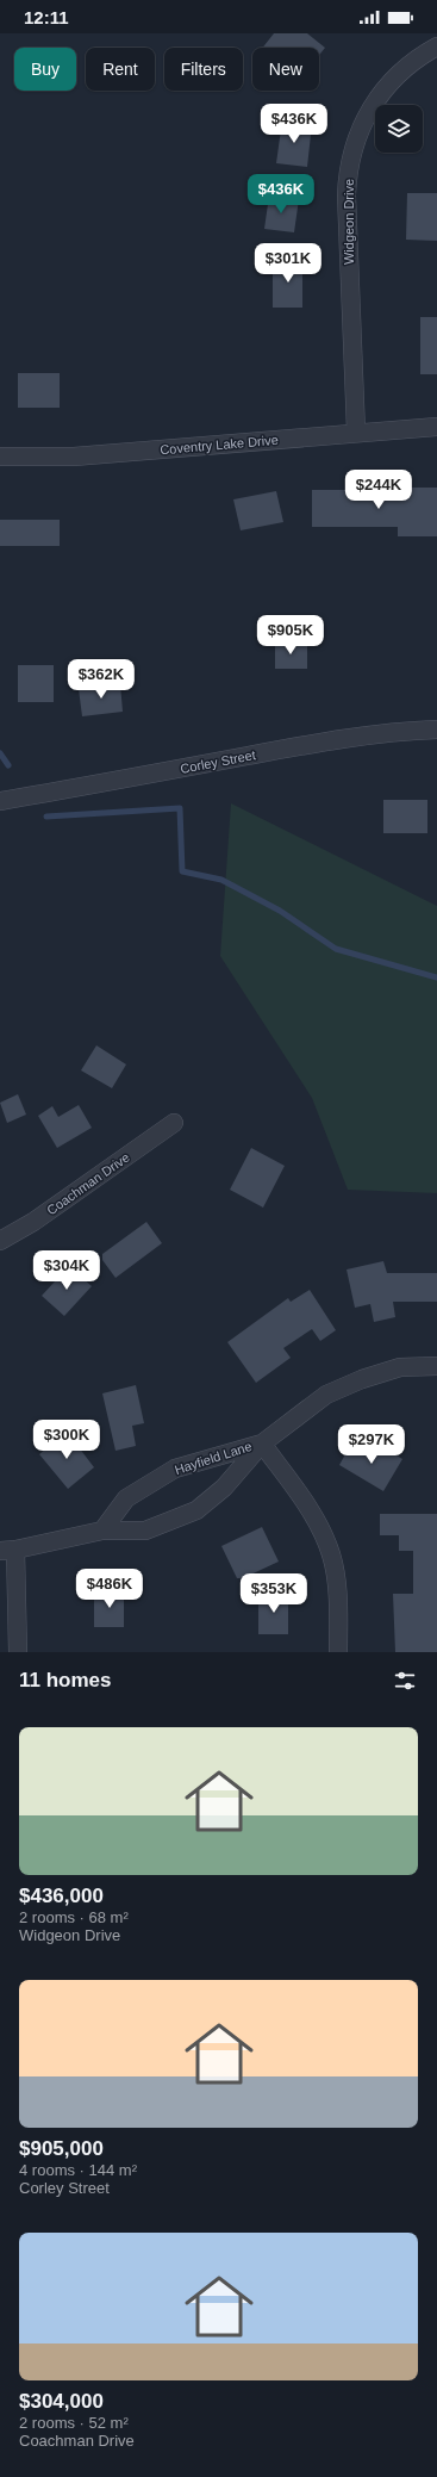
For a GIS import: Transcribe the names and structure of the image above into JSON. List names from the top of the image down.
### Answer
{
  "streets": {
    "street": [
      "Widgeon Drive",
      "Coventry Lake Drive",
      "Corley Street",
      "Coachman Drive",
      "Hayfield Lane"
    ]
  },
  "crossings": [
    ["Widgeon Drive", "Coventry Lake Drive"]
  ],
  "page": {
    "status": "12:11",
    "chip": [
      "Buy",
      "Rent",
      "Filters",
      "New"
    ],
    "price": [
      "$436K",
      "$436K",
      "$301K",
      "$244K",
      "$905K",
      "$362K",
      "$304K",
      "$300K",
      "$297K",
      "$486K",
      "$353K"
    ],
    "heading": "11 homes",
    "list": [
      {
        "name": "$436,000",
        "note": "2 rooms · 68 m² · Widgeon Drive"
      },
      {
        "name": "$905,000",
        "note": "4 rooms · 144 m² · Corley Street"
      },
      {
        "name": "$304,000",
        "note": "2 rooms · 52 m² · Coachman Drive"
      }
    ]
  }
}
